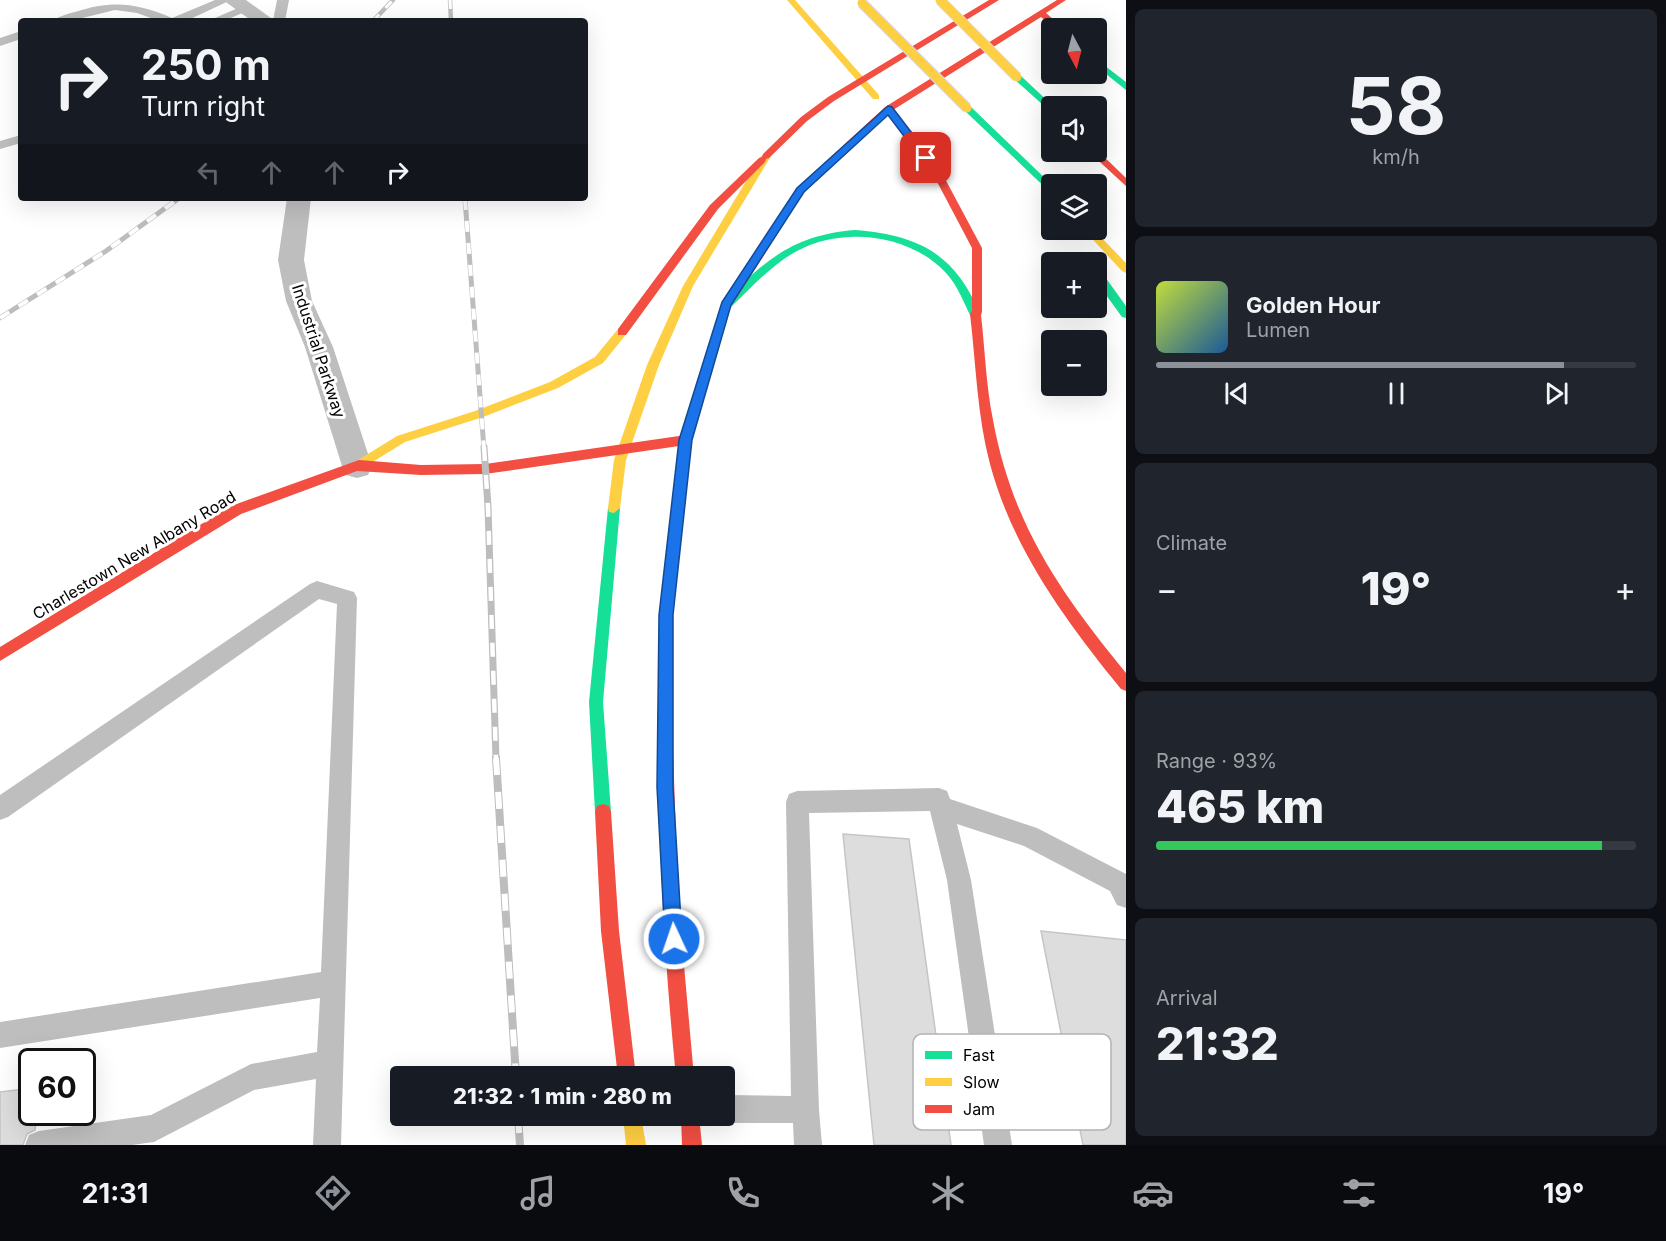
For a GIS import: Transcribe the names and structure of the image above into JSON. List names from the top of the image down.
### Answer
{
  "streets": {
    "main road": ["Charlestown New Albany Road"],
    "street": ["Industrial Parkway"]
  },
  "crossings": [
    ["Industrial Parkway", "Charlestown New Albany Road"]
  ],
  "legend": ["Fast", "Slow", "Jam"],
  "north": "bottom",
  "page": {
    "tile": [
      ["58", "km/h"],
      "Climate",
      ["Range · 93%", "465 km"],
      ["Arrival", "21:32"]
    ],
    "map_buttons": ["+", "−"],
    "turn": ["250 m", "Turn right"],
    "song": ["Golden Hour", "Lumen"],
    "heat": ["−", "19°", "+"],
    "limit": "60",
    "trip": "21:32 · 1 min · 280 m",
    "tabs": ["21:31", "19°"]
  }
}
